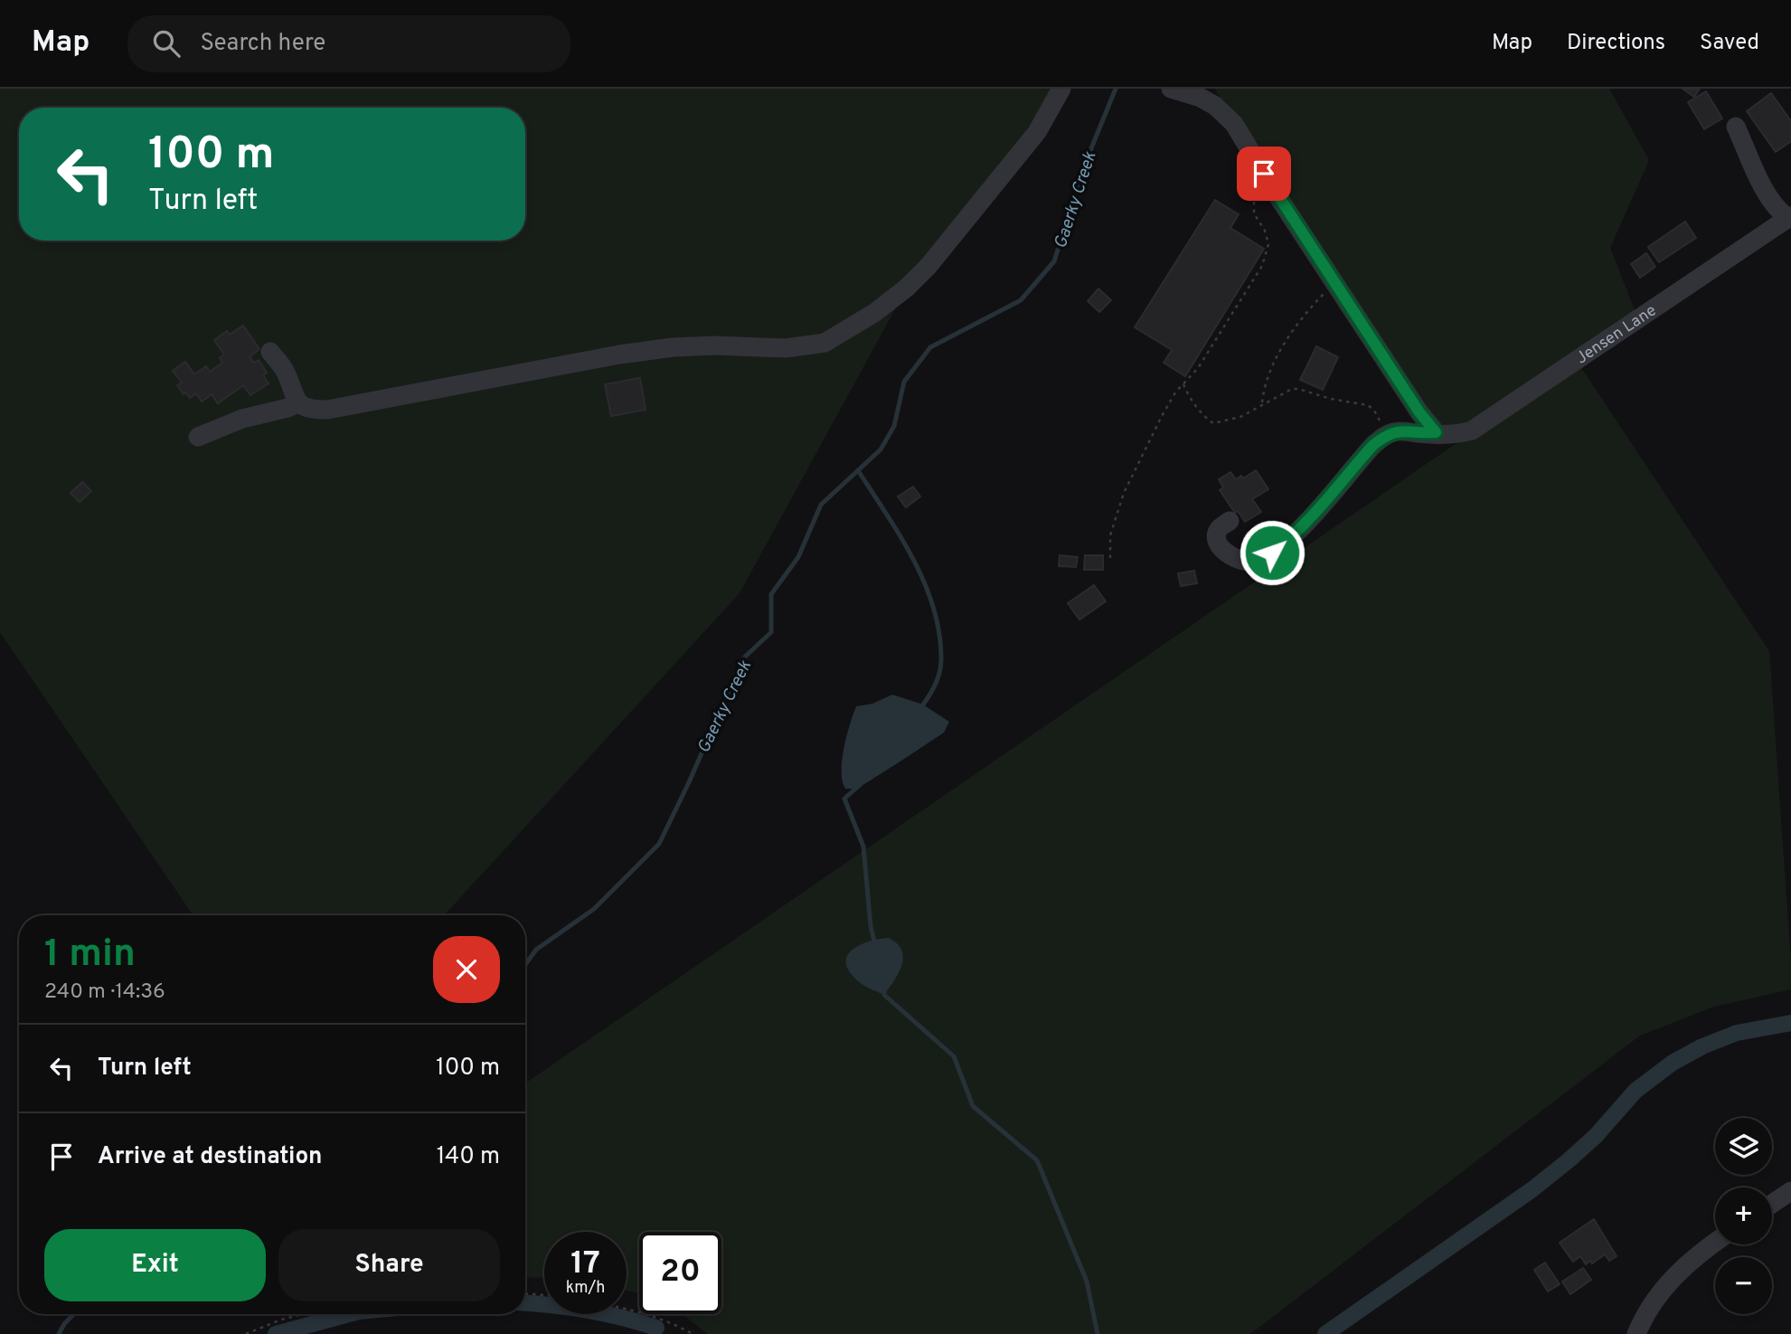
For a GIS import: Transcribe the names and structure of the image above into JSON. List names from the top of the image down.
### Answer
{
  "streets": {
    "street": ["Jensen Lane"]
  },
  "water": ["Gaerky Creek"],
  "page": {
    "header": "Map",
    "search": "Search here",
    "nav": ["Map", "Directions", "Saved"],
    "turn": ["100 m", "Turn left"],
    "heading": ["1 min", "240 m · 14:36"],
    "list": [
      {
        "name": "Turn left",
        "value": "100 m"
      },
      {
        "name": "Arrive at destination",
        "value": "140 m"
      }
    ],
    "map_buttons": ["+", "−"],
    "buttons": ["Exit", "Share"],
    "speed": "17 km/h",
    "limit": "20"
  }
}
